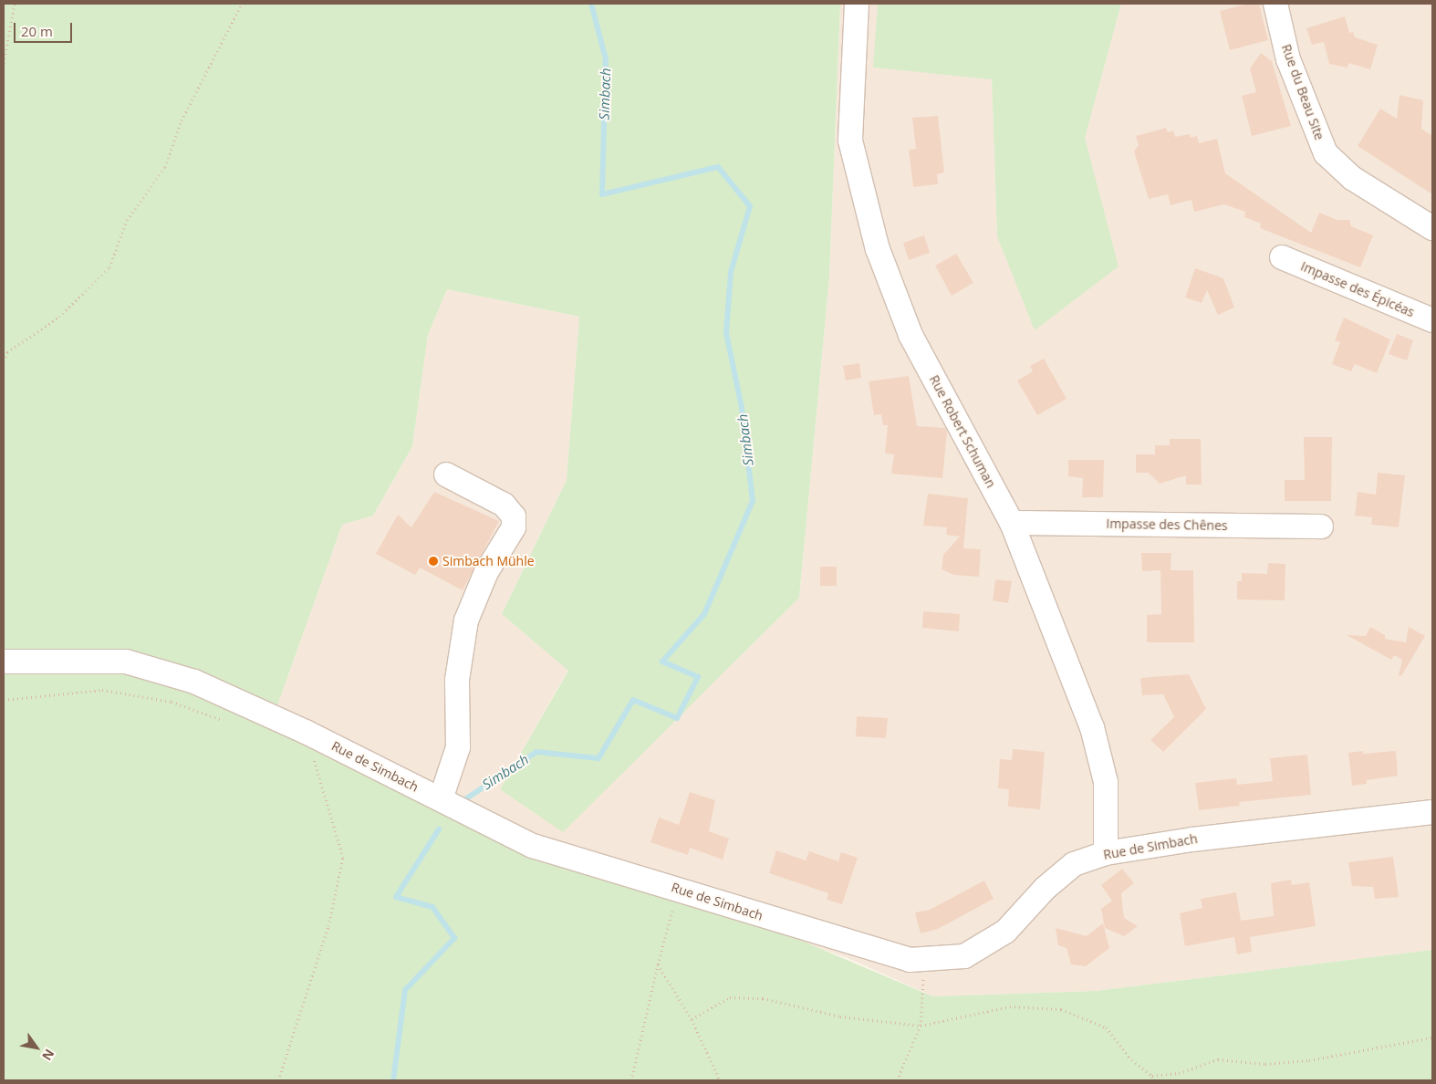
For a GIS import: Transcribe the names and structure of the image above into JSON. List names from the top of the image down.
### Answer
{
  "streets": {
    "street": [
      "Rue du Beau Site",
      "Impasse des Épicéas",
      "Rue Robert Schuman",
      "Impasse des Chênes",
      "Rue de Simbach"
    ]
  },
  "crossings": [
    ["Rue Robert Schuman", "Impasse des Chênes"],
    ["Rue Robert Schuman", "Rue de Simbach"]
  ],
  "water": ["Simbach"],
  "places": ["Simbach Mühle"],
  "scale_bar": "20 m",
  "north": "bottom right"
}
